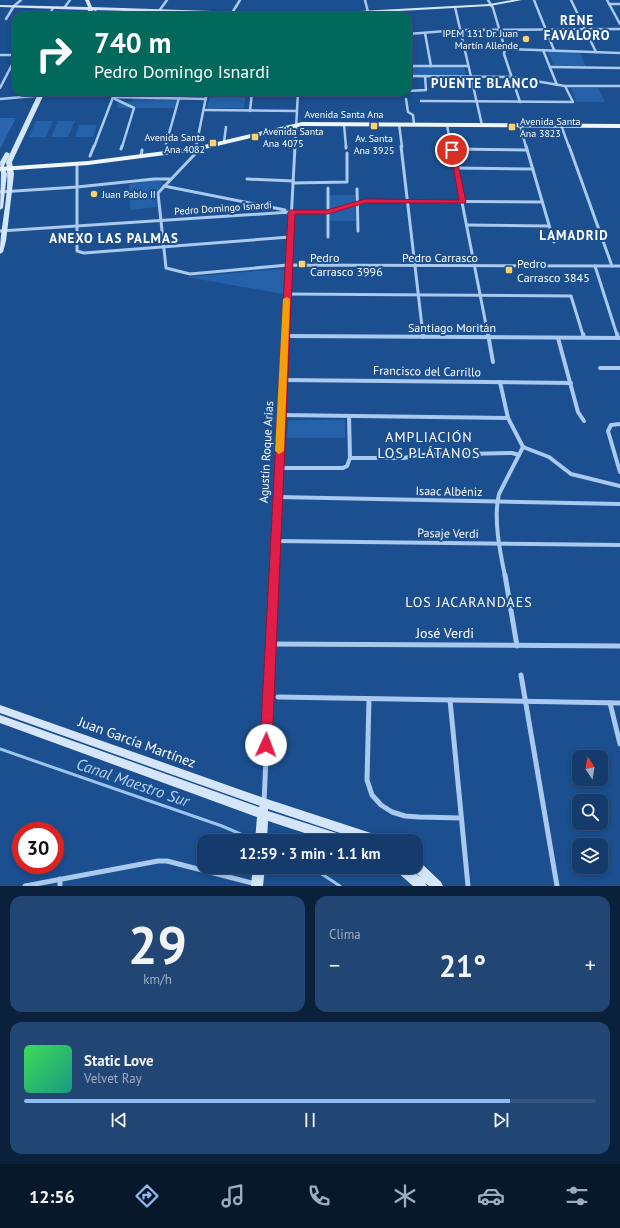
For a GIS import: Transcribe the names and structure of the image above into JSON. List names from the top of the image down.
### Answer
{
  "streets": {
    "main road": ["Avenida Santa Ana", "Juan García Martínez"],
    "street": [
      "Pedro Domingo Isnardi",
      "Pedro Carrasco",
      "Santiago Moritán",
      "Francisco del Carrillo",
      "Agustín Roque Arias",
      "Isaac Albéniz",
      "Pasaje Verdi",
      "José Verdi"
    ]
  },
  "crossings": [
    ["Avenida Santa Ana", "Agustín Roque Arias"],
    ["Pedro Domingo Isnardi", "Agustín Roque Arias"],
    ["Pedro Carrasco", "Agustín Roque Arias"],
    ["Santiago Moritán", "Agustín Roque Arias"],
    ["Francisco del Carrillo", "Agustín Roque Arias"],
    ["Agustín Roque Arias", "Isaac Albéniz"],
    ["Agustín Roque Arias", "Pasaje Verdi"],
    ["Agustín Roque Arias", "José Verdi"],
    ["Agustín Roque Arias", "Juan García Martínez"]
  ],
  "districts": [
    "RENE FAVALORO",
    "PUENTE BLANCO",
    "LAMADRID",
    "ANEXO LAS PALMAS",
    "AMPLIACIÓN LOS PLÁTANOS",
    "LOS JACARANDAES"
  ],
  "water": ["Canal Maestro Sur"],
  "places": {
    "other": ["IPEM 131 Dr. Juan Martín Allende", "Juan Pablo II"],
    "transit": [
      "Av. Santa Ana 3925",
      "Avenida Santa Ana 3823",
      "Avenida Santa Ana 4075",
      "Avenida Santa Ana 4082",
      "Pedro Carrasco 3996",
      "Pedro Carrasco 3845"
    ]
  },
  "north": "top",
  "page": {
    "turn": ["740 m", "Pedro Domingo Isnardi"],
    "limit": "30",
    "trip": "12:59 · 3 min · 1.1 km",
    "tile": [
      ["29", "km/h"],
      "Clima"
    ],
    "heat": ["−", "21°", "+"],
    "song": ["Static Love", "Velvet Ray"],
    "tabs": "12:56"
  }
}
